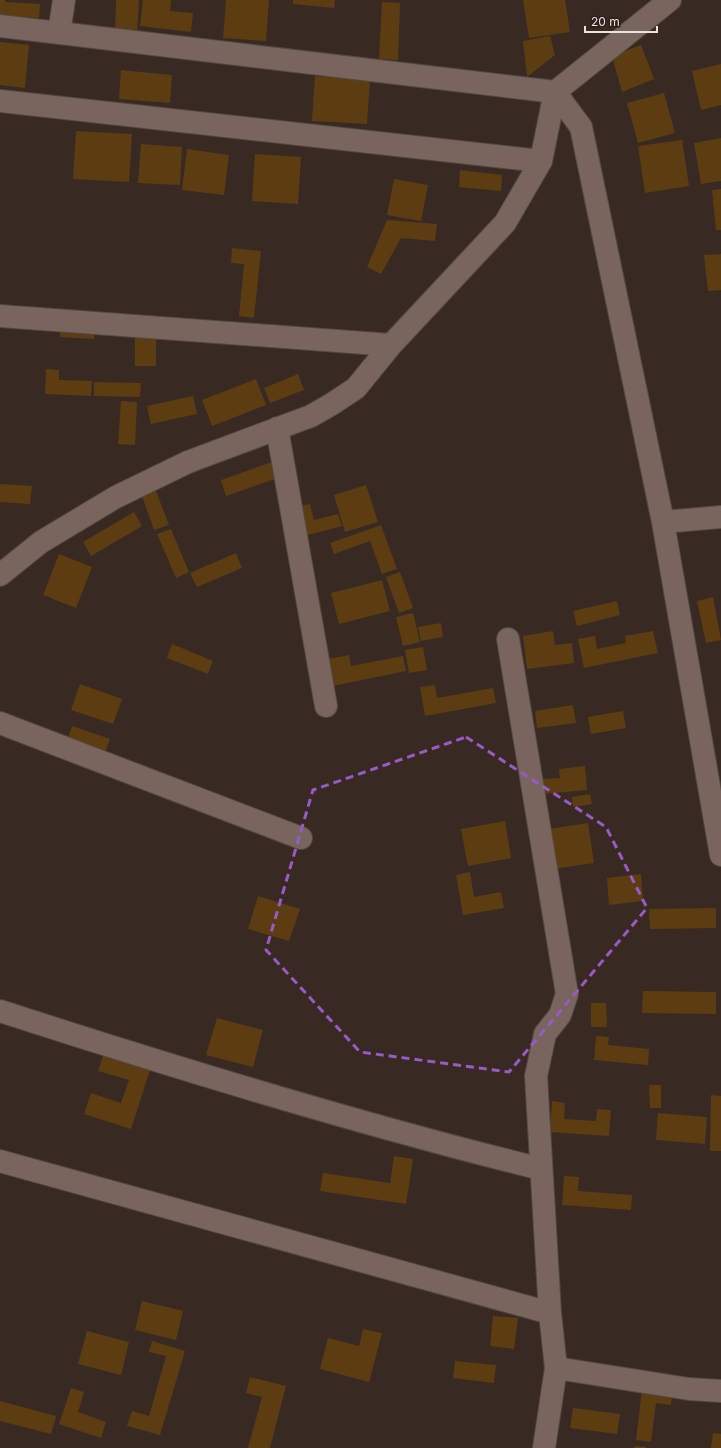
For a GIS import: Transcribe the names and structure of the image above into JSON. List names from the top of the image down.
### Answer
{
  "scale_bar": "20 m"
}
